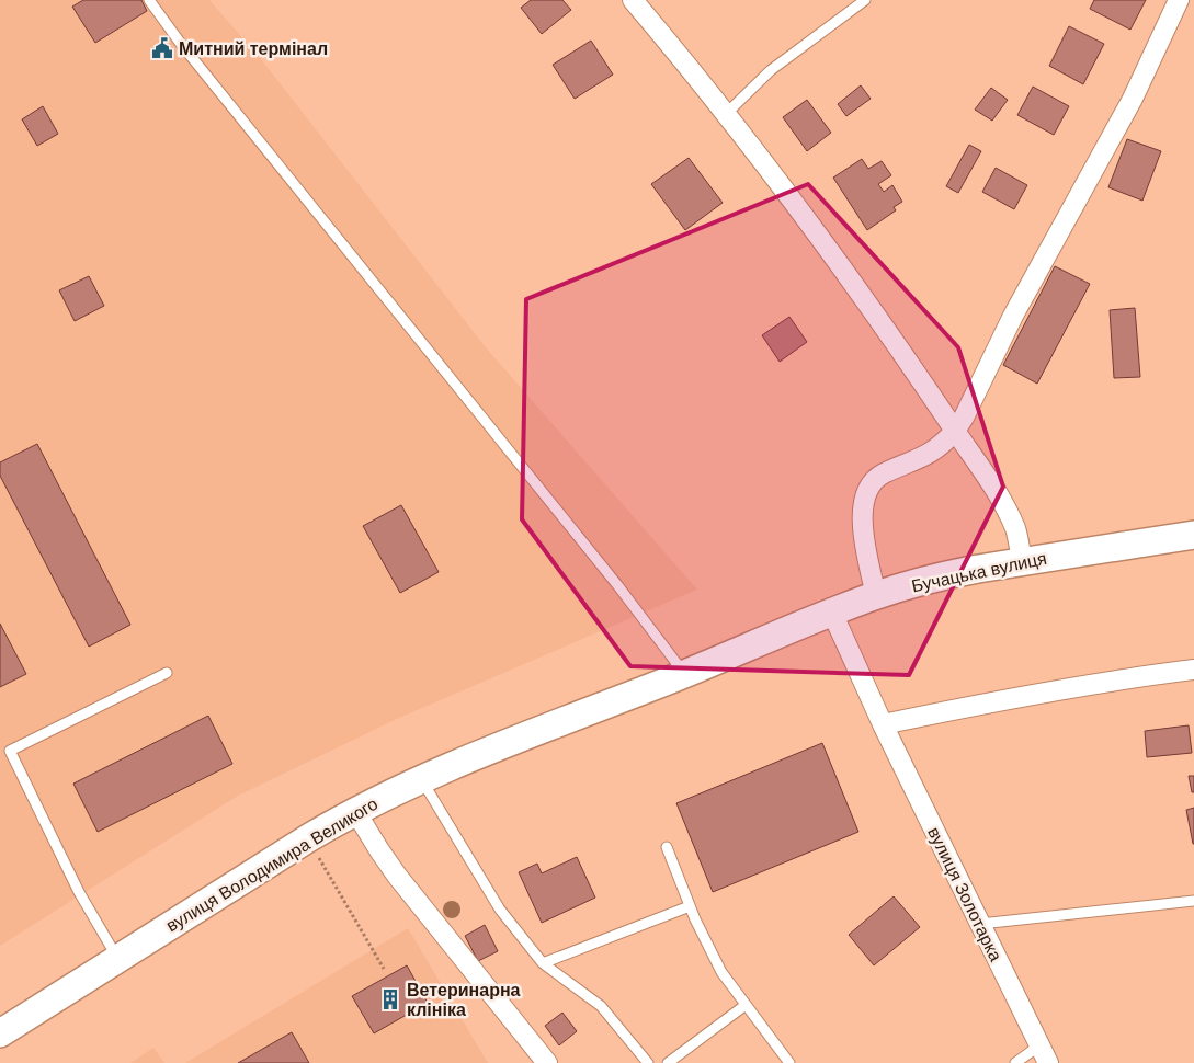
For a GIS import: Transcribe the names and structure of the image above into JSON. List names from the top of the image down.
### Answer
{
  "streets": {
    "main road": ["Бучацька вулиця", "вулиця Володимира Великого"],
    "street": ["вулиця Золотарка"]
  },
  "crossings": [
    ["Бучацька вулиця", "вулиця Володимира Великого"],
    ["Бучацька вулиця", "вулиця Золотарка"]
  ],
  "places": {
    "public building": ["Митний термінал"],
    "building": ["Ветеринарна клініка"]
  }
}
